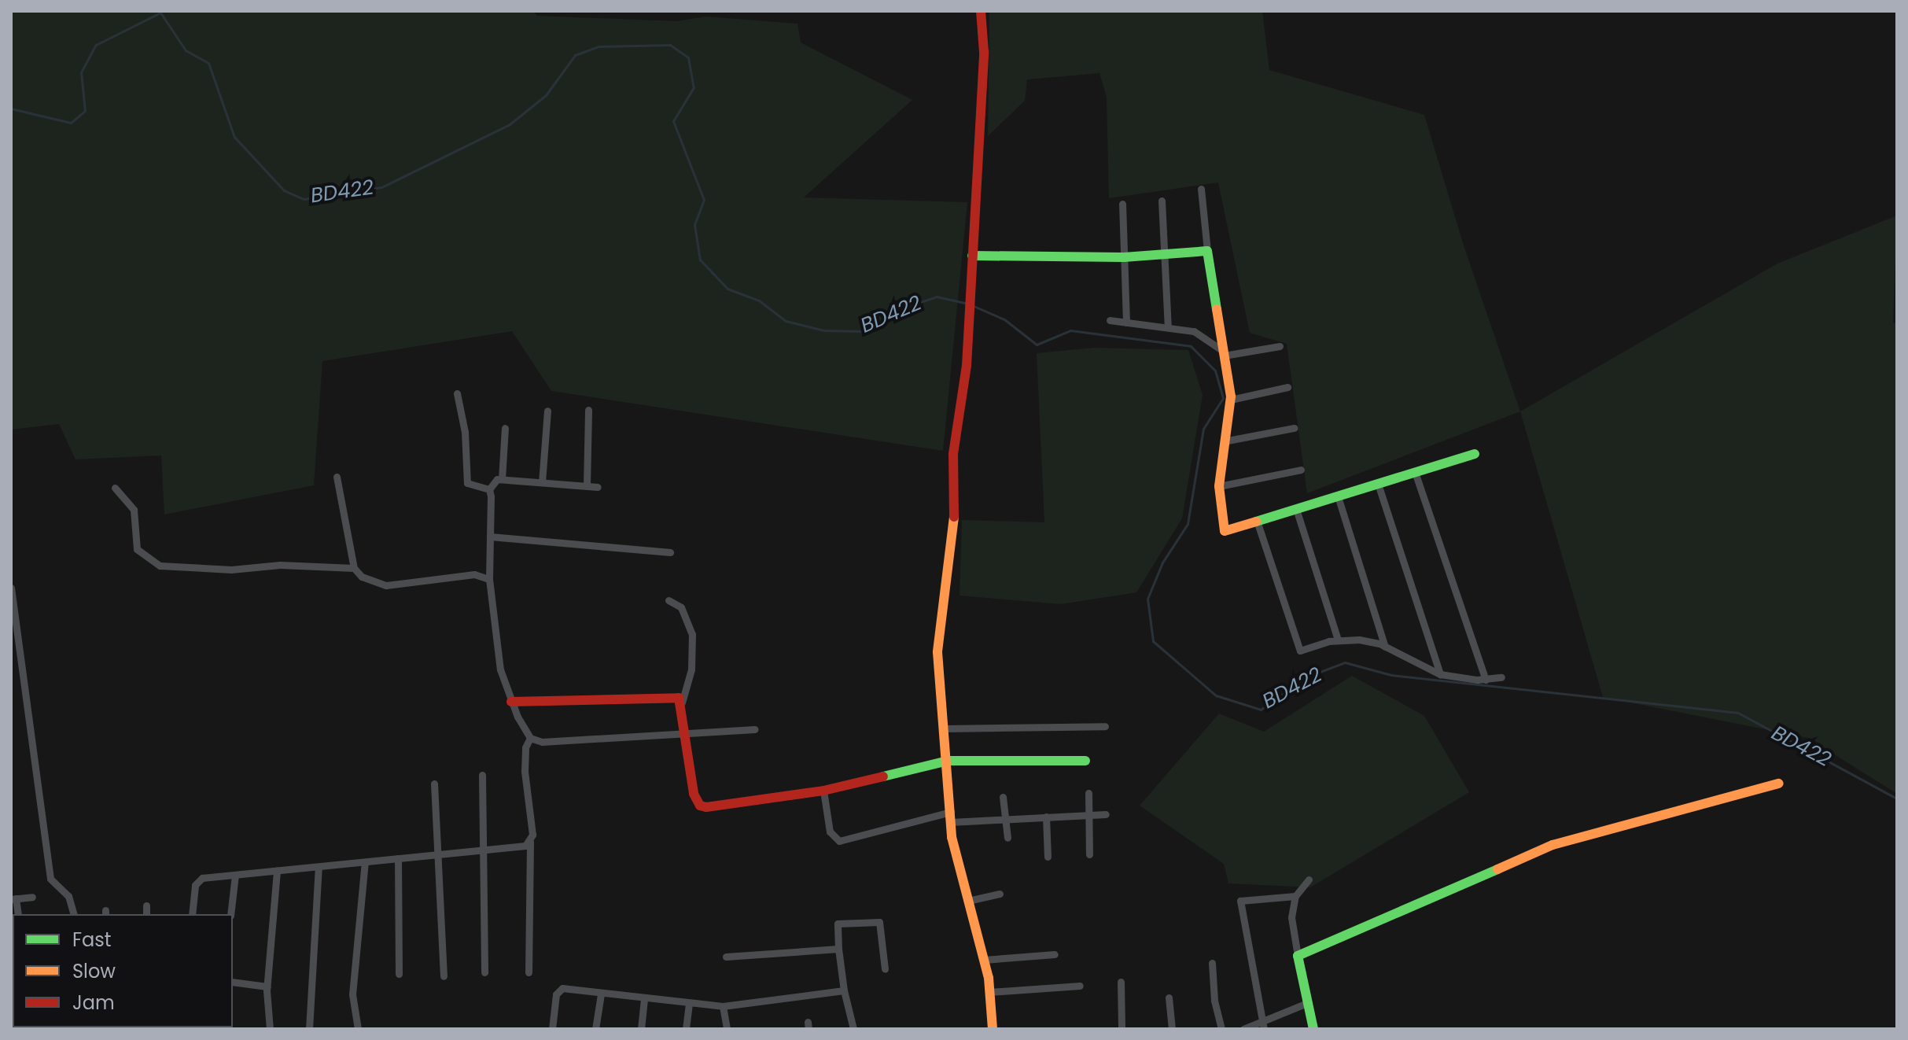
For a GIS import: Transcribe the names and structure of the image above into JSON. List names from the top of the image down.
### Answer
{
  "water": ["BD422"],
  "legend": ["Fast", "Slow", "Jam"]
}
